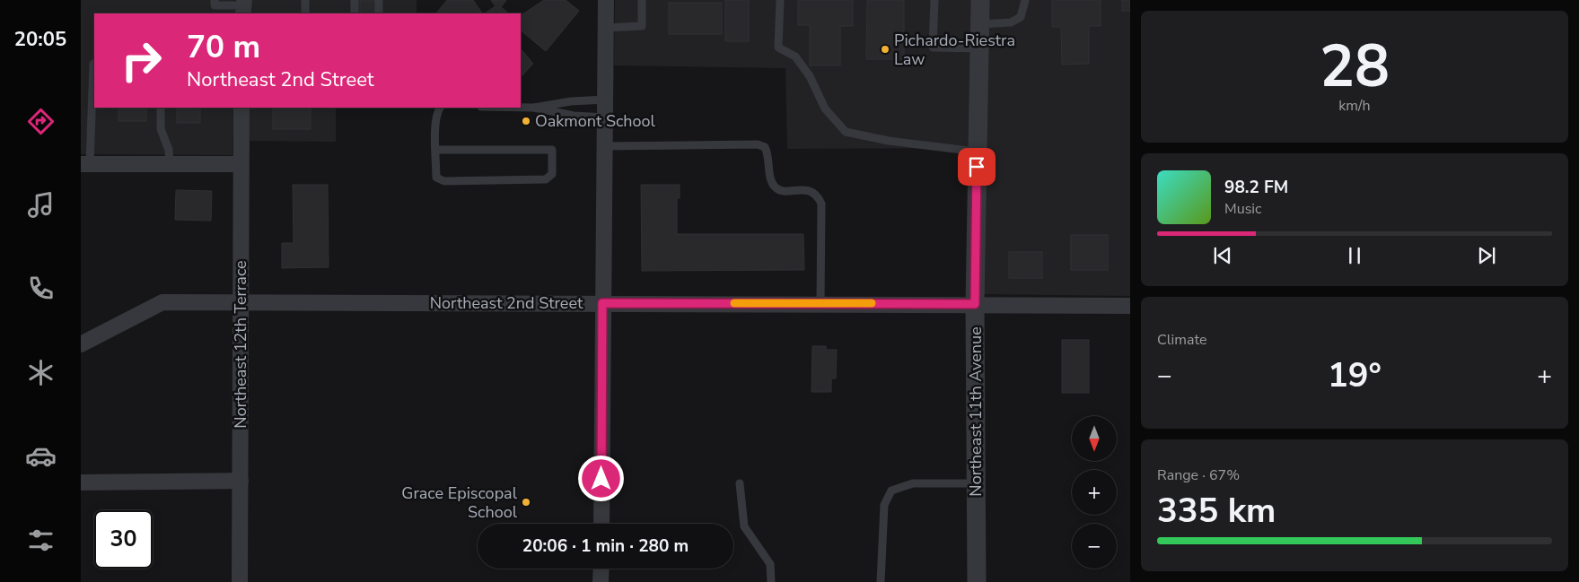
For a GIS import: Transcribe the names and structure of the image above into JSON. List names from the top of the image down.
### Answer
{
  "streets": {
    "street": ["Northeast 2nd Street", "Northeast 12th Terrace", "Northeast 11th Avenue"]
  },
  "crossings": [
    ["Northeast 2nd Street", "Northeast 12th Terrace"],
    ["Northeast 2nd Street", "Northeast 11th Avenue"]
  ],
  "places": ["Pichardo-Riestra Law", "Oakmont School", "Grace Episcopal School"],
  "north": "bottom",
  "page": {
    "tabs": "20:05",
    "tile": [
      ["28", "km/h"],
      "Climate",
      ["Range · 67%", "335 km"]
    ],
    "turn": ["70 m", "Northeast 2nd Street"],
    "song": ["98.2 FM", "Music"],
    "heat": ["−", "19°", "+"],
    "map_buttons": ["+", "−"],
    "limit": "30",
    "trip": "20:06 · 1 min · 280 m"
  }
}
